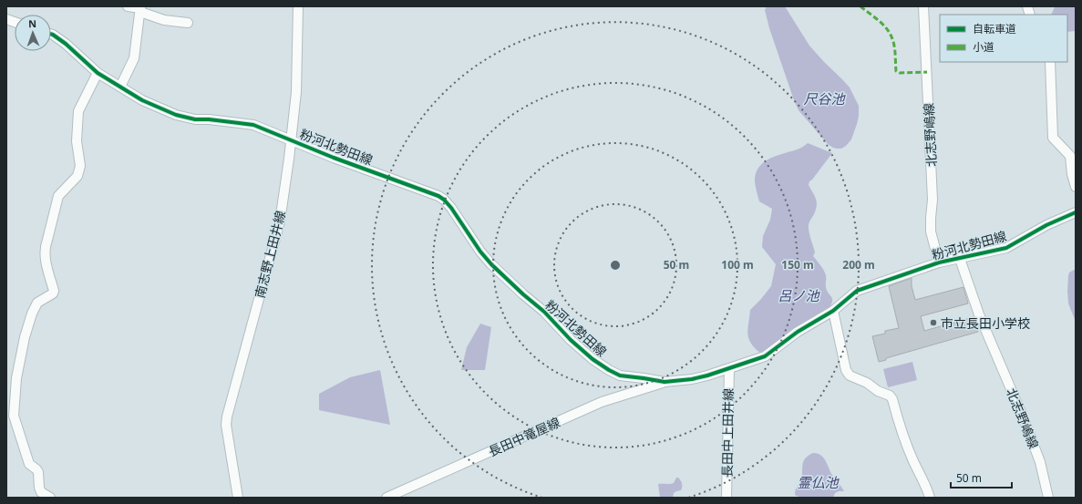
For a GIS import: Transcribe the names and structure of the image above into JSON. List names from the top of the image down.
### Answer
{
  "streets": {
    "street": [
      "北志野嶋線",
      "粉河北勢田線",
      "南志野上田井線",
      "長田中上田井線",
      "長田中篭屋線"
    ]
  },
  "crossings": [
    ["北志野嶋線", "粉河北勢田線"],
    ["粉河北勢田線", "南志野上田井線"],
    ["粉河北勢田線", "長田中上田井線"],
    ["粉河北勢田線", "長田中篭屋線"]
  ],
  "water": ["尺谷池", "呂ノ池", "霊仏池"],
  "places": ["市立長田小学校"],
  "legend": ["自転車道", "小道"],
  "scale_bar": "50 m",
  "north": "top",
  "rings": [
    "50 m",
    "100 m",
    "150 m",
    "200 m"
  ]
}
